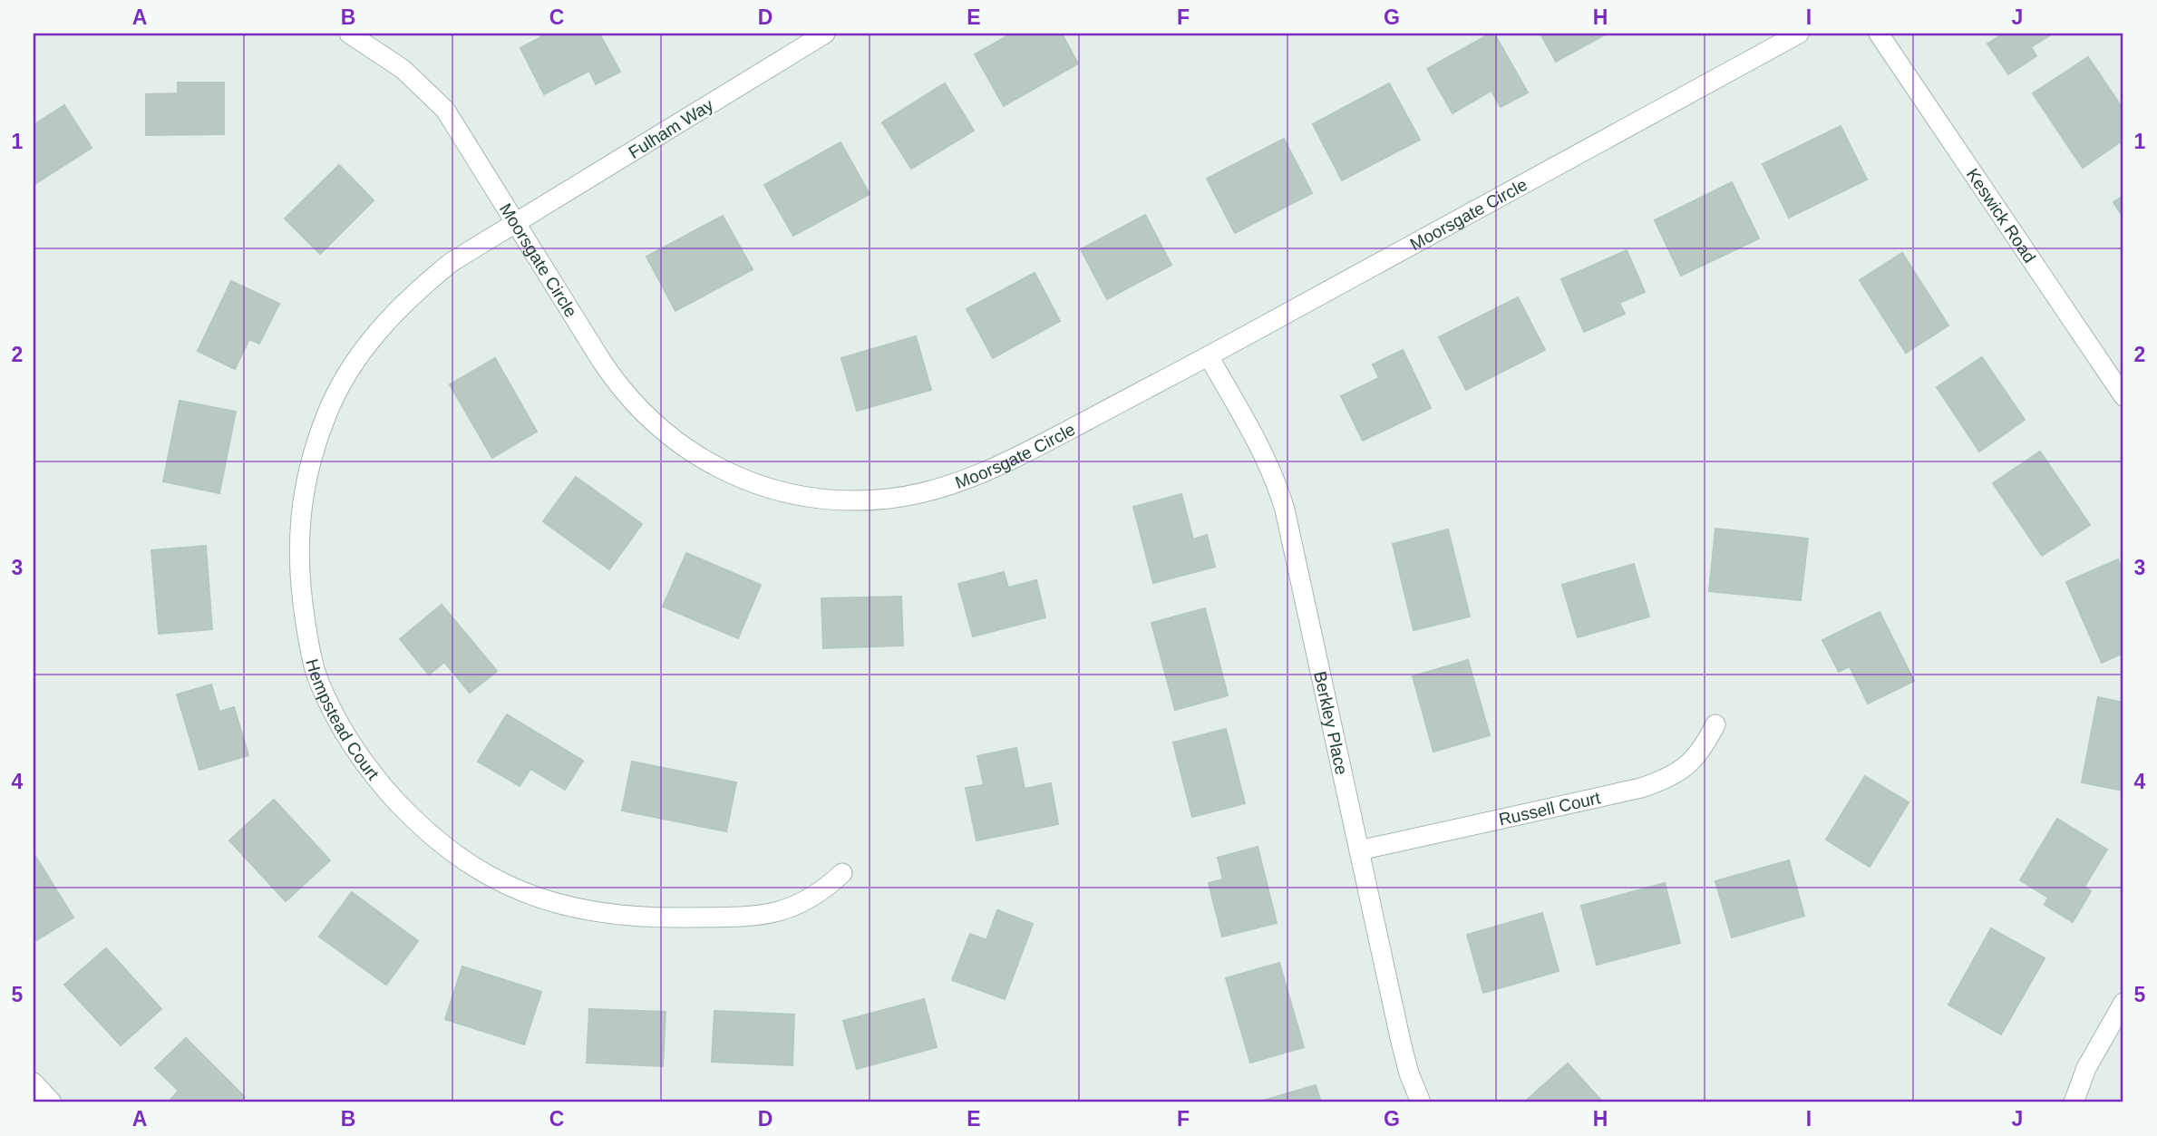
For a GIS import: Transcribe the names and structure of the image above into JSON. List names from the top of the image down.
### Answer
{
  "streets": {
    "street": [
      "Fulham Way",
      "Moorsgate Circle",
      "Keswick Road",
      "Hempstead Court",
      "Berkley Place",
      "Russell Court"
    ]
  },
  "crossings": [
    ["Fulham Way", "Moorsgate Circle"],
    ["Fulham Way", "Hempstead Court"],
    ["Moorsgate Circle", "Hempstead Court"],
    ["Moorsgate Circle", "Berkley Place"],
    ["Berkley Place", "Russell Court"]
  ],
  "grid": {
    "columns": [
      "A",
      "B",
      "C",
      "D",
      "E",
      "F",
      "G",
      "H",
      "I",
      "J"
    ],
    "rows": [
      "1",
      "2",
      "3",
      "4",
      "5"
    ]
  }
}
